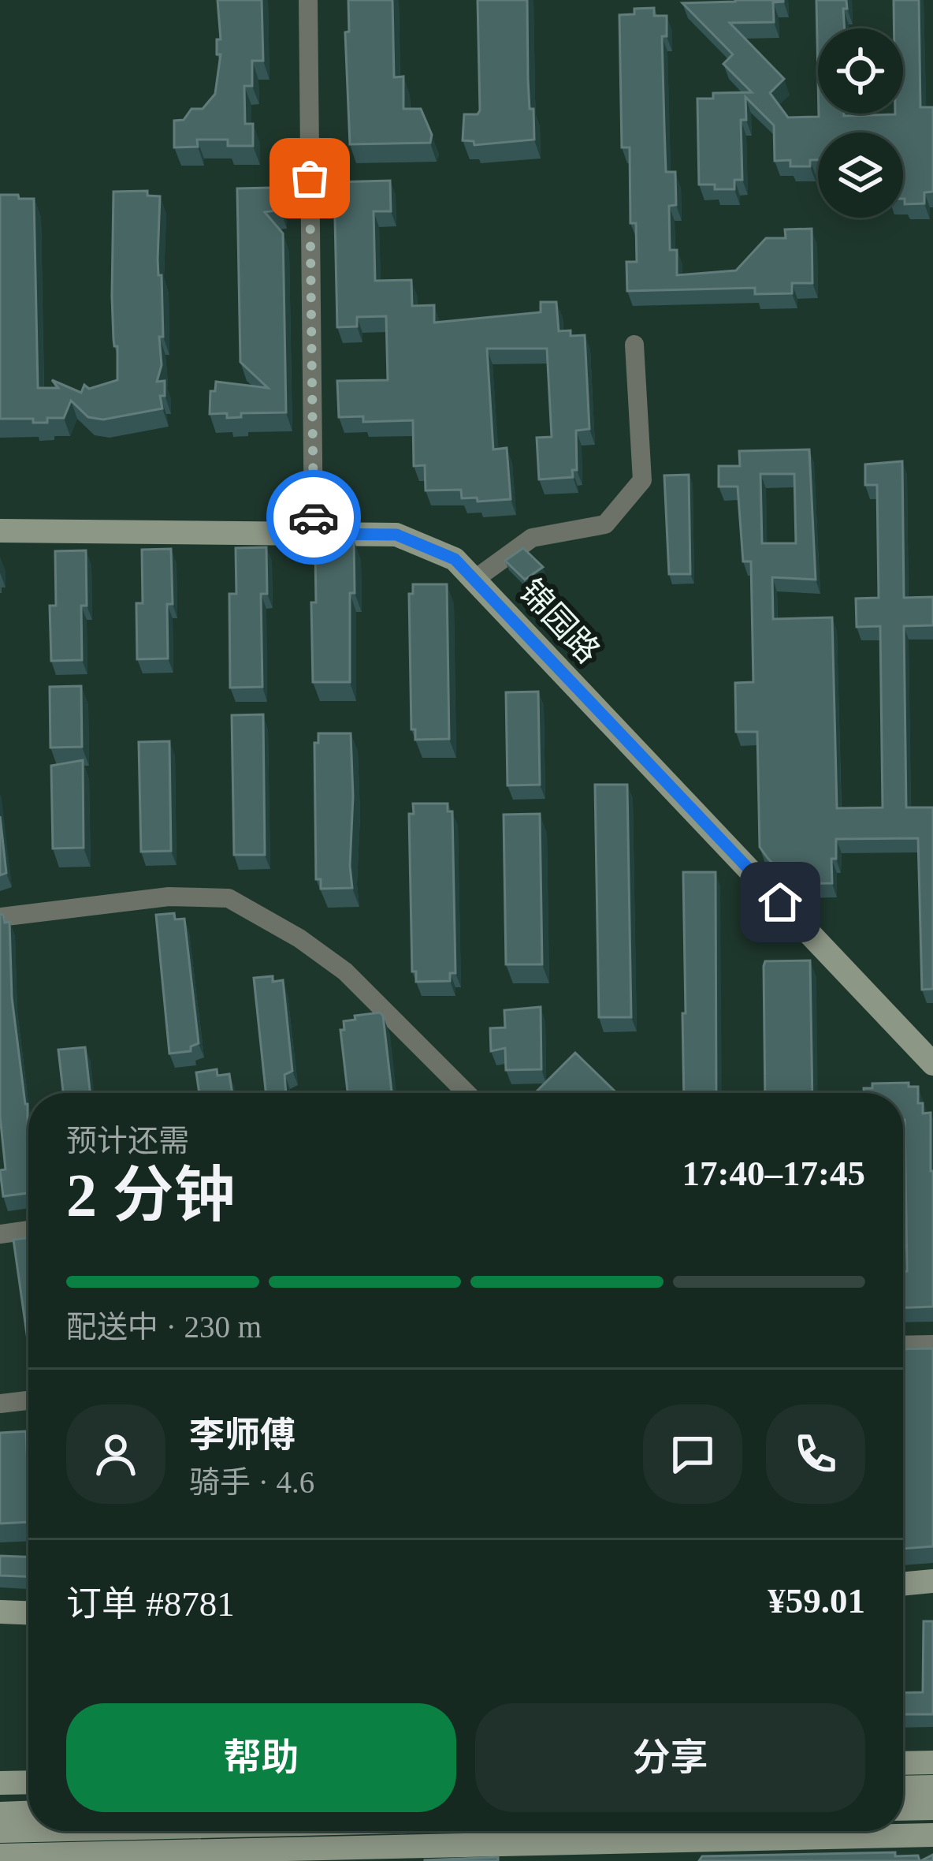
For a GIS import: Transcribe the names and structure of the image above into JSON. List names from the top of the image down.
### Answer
{
  "streets": {
    "street": ["锦园路"]
  },
  "page": {
    "heading": ["2 分钟", "预计还需", "17:40–17:45"],
    "panel": [
      "李师傅",
      "骑手 · 4.6",
      "订单 #8781",
      "¥59.01"
    ],
    "bar": "配送中 · 230 m",
    "buttons": ["帮助", "分享"]
  }
}
